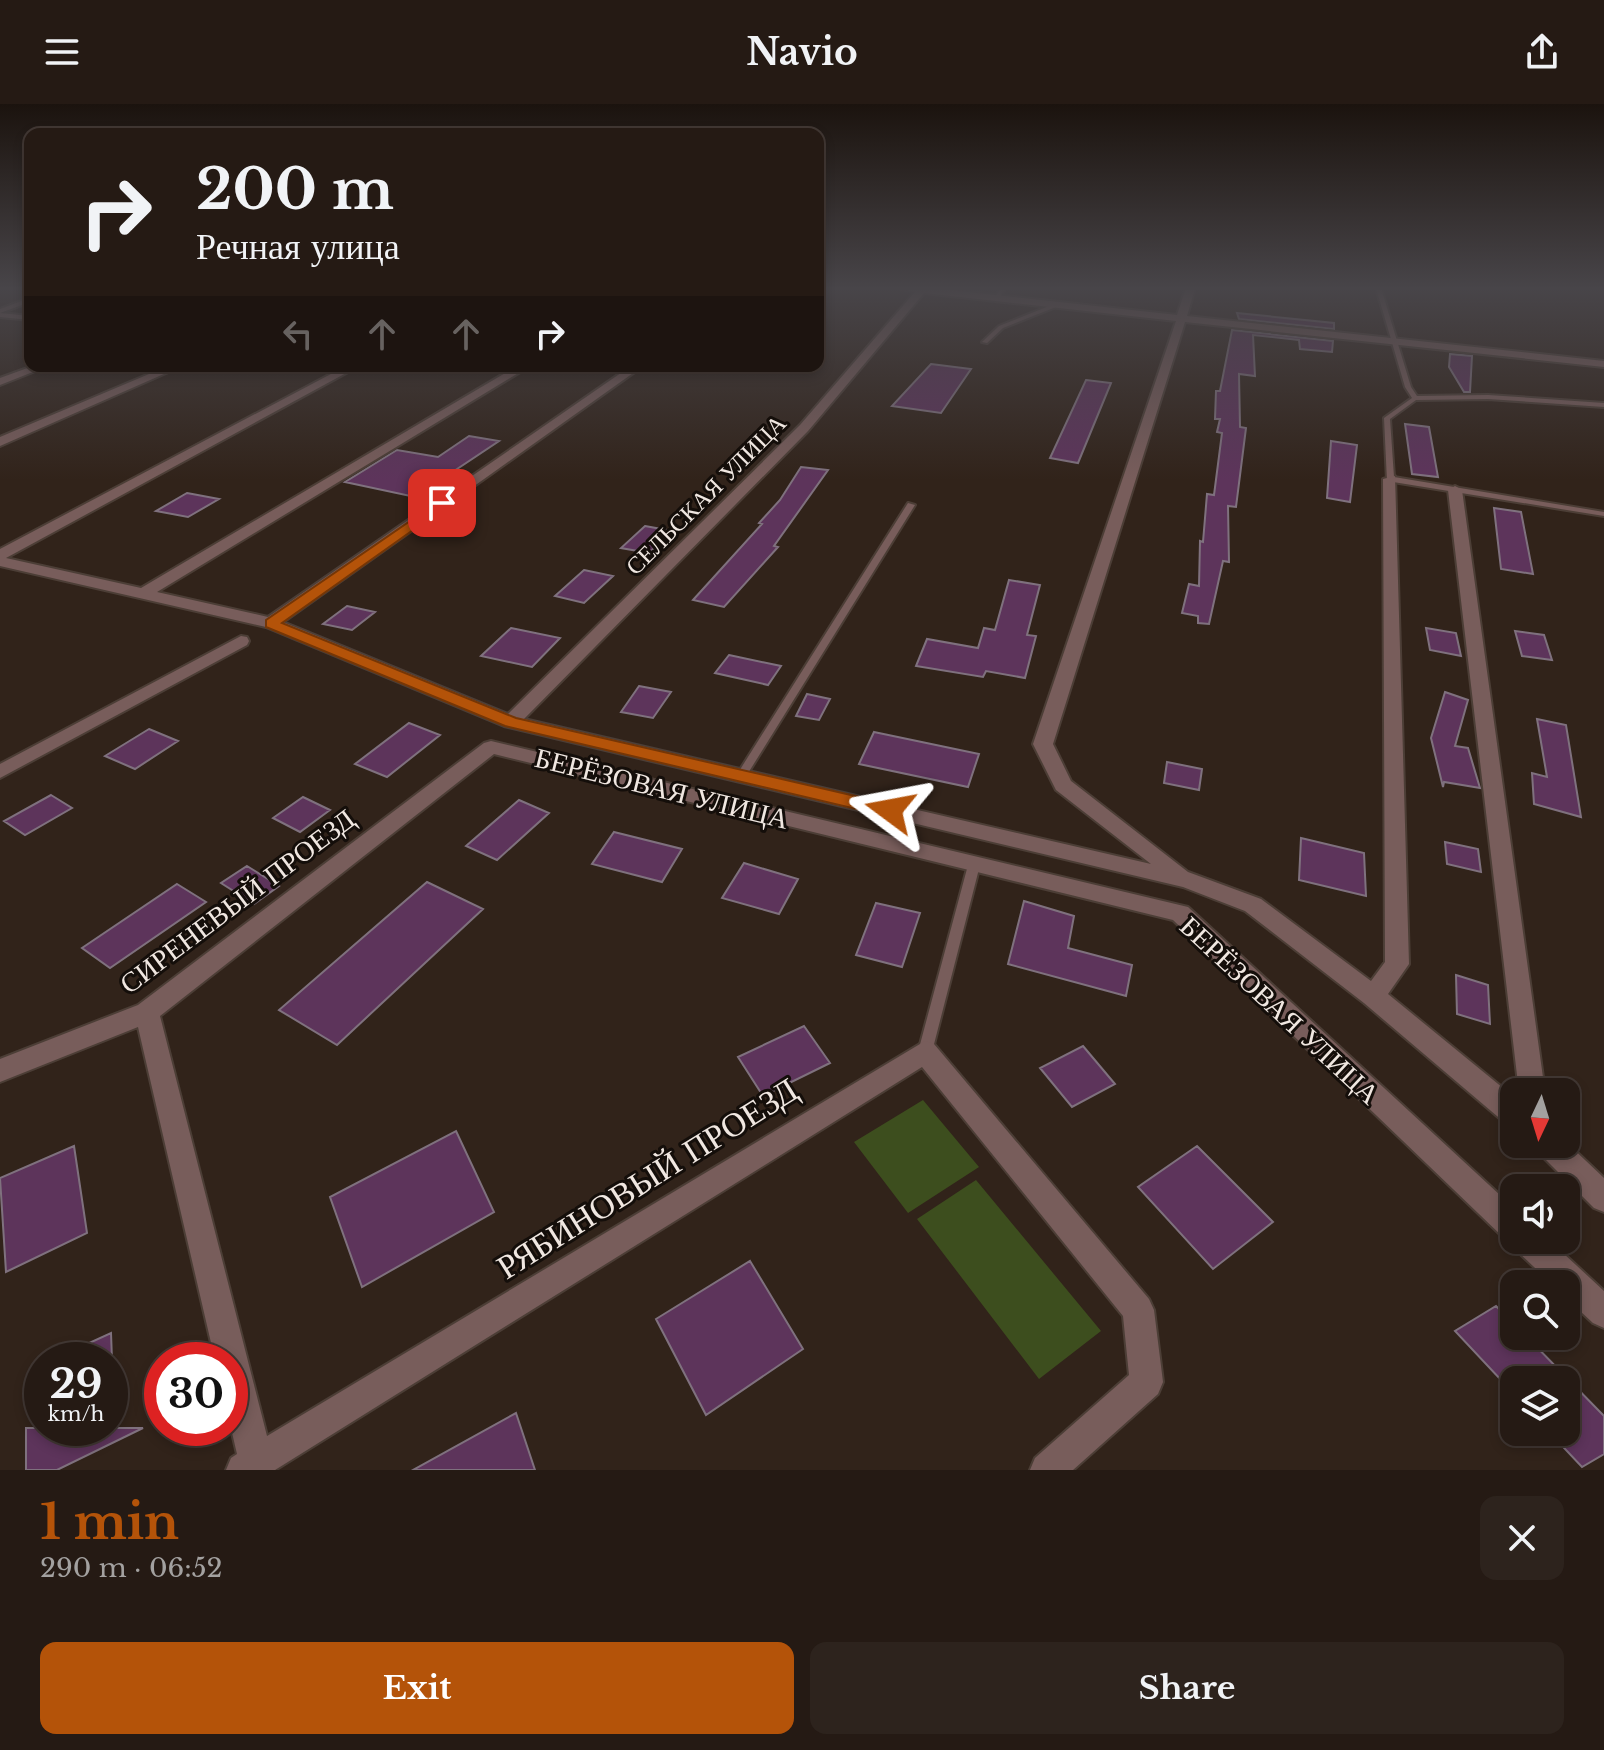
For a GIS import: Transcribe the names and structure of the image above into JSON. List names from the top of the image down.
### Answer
{
  "streets": {
    "street": [
      "СЕЛЬСКАЯ УЛИЦА",
      "БЕРЁЗОВАЯ УЛИЦА",
      "СИРЕНЕВЫЙ ПРОЕЗД",
      "РЯБИНОВЫЙ ПРОЕЗД"
    ]
  },
  "crossings": [
    ["БЕРЁЗОВАЯ УЛИЦА", "СИРЕНЕВЫЙ ПРОЕЗД"]
  ],
  "north": "bottom",
  "page": {
    "header": "Navio",
    "turn": ["200 m", "Речная улица"],
    "speed": "29 km/h",
    "limit": "30",
    "heading": ["1 min", "290 m · 06:52"],
    "buttons": ["Exit", "Share"]
  }
}
